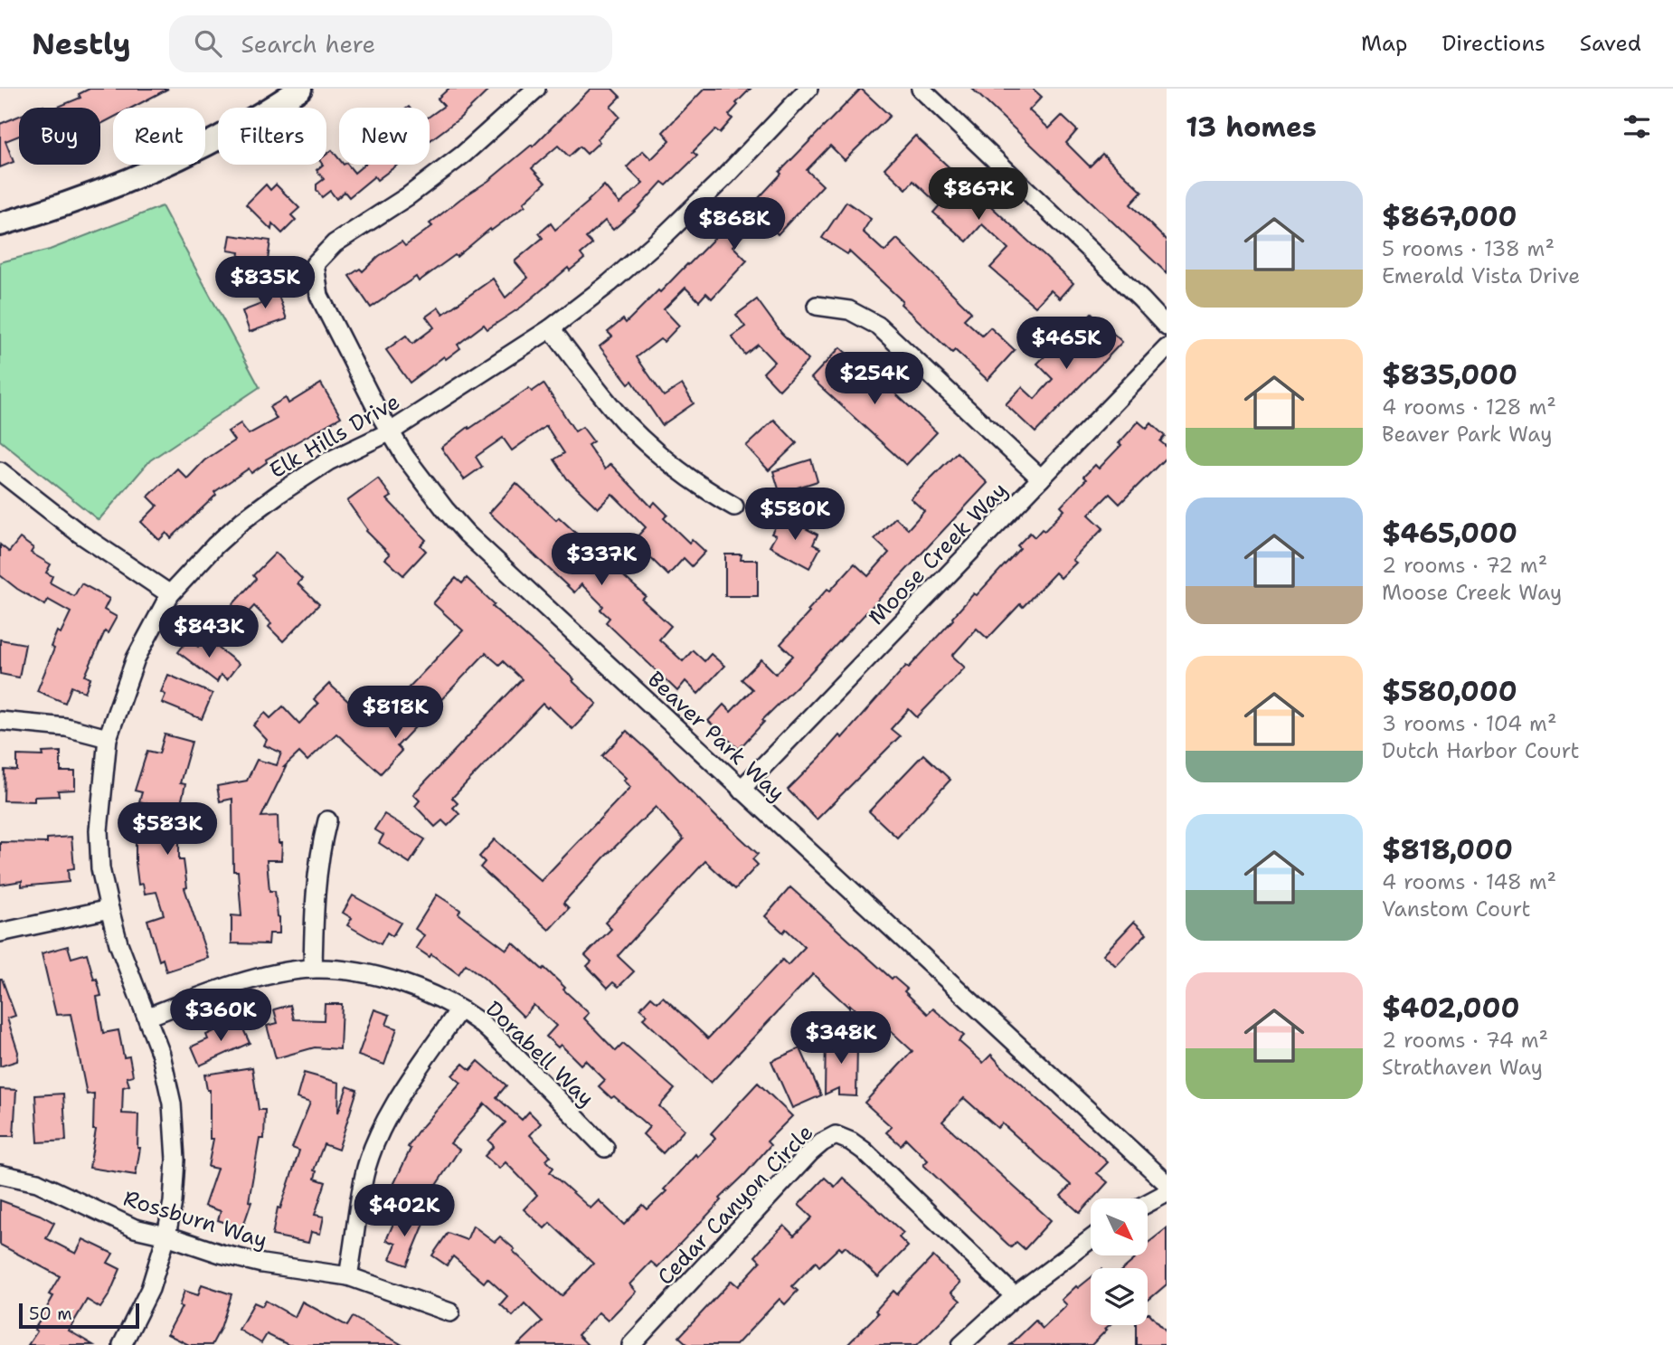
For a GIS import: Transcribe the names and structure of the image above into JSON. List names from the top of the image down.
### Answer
{
  "streets": {
    "street": [
      "Elk Hills Drive",
      "Moose Creek Way",
      "Beaver Park Way",
      "Dorabell Way",
      "Cedar Canyon Circle",
      "Rossburn Way"
    ]
  },
  "crossings": [
    ["Elk Hills Drive", "Beaver Park Way"],
    ["Elk Hills Drive", "Dorabell Way"],
    ["Elk Hills Drive", "Rossburn Way"],
    ["Moose Creek Way", "Beaver Park Way"]
  ],
  "scale_bar": "50 m",
  "north": "bottom right",
  "page": {
    "header": "Nestly",
    "search": "Search here",
    "nav": ["Map", "Directions", "Saved"],
    "heading": "13 homes",
    "chip": [
      "Buy",
      "Rent",
      "Filters",
      "New"
    ],
    "list": [
      {
        "name": "$867,000",
        "note": "5 rooms · 138 m² · Emerald Vista Drive"
      },
      {
        "name": "$835,000",
        "note": "4 rooms · 128 m² · Beaver Park Way"
      },
      {
        "name": "$465,000",
        "note": "2 rooms · 72 m² · Moose Creek Way"
      },
      {
        "name": "$580,000",
        "note": "3 rooms · 104 m² · Dutch Harbor Court"
      },
      {
        "name": "$818,000",
        "note": "4 rooms · 148 m² · Vanstom Court"
      },
      {
        "name": "$402,000",
        "note": "2 rooms · 74 m² · Strathaven Way"
      }
    ],
    "price": [
      "$867K",
      "$868K",
      "$835K",
      "$465K",
      "$254K",
      "$580K",
      "$337K",
      "$843K",
      "$818K",
      "$583K",
      "$360K",
      "$348K",
      "$402K"
    ],
    "scale": "50 m"
  }
}
